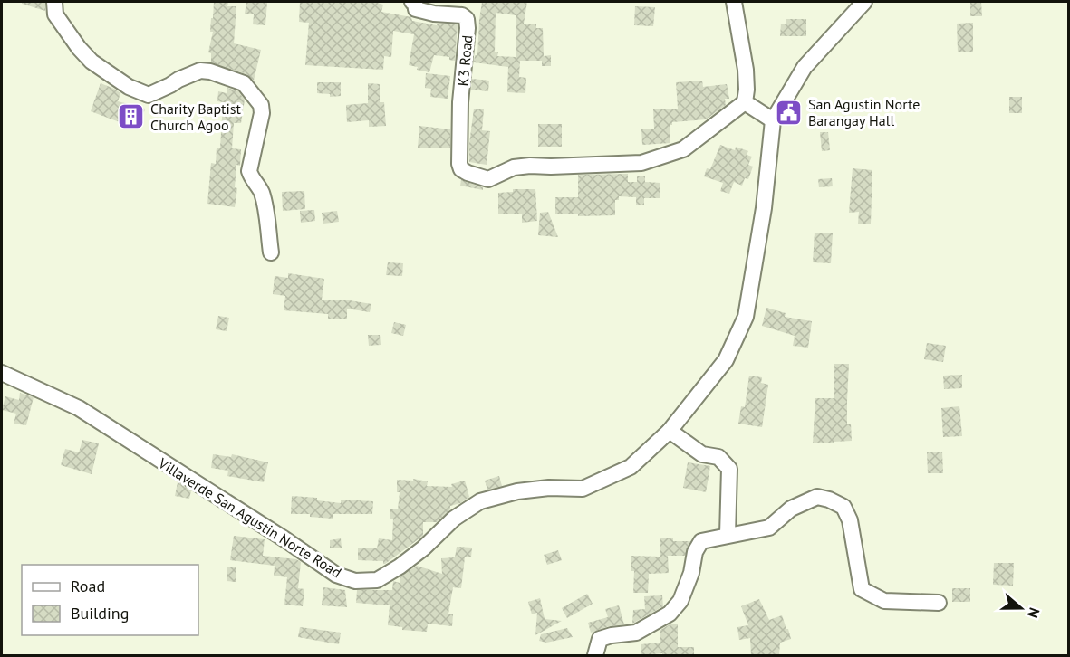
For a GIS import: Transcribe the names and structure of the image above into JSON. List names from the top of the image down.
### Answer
{
  "streets": {
    "street": ["K3 Road", "Villaverde San Agustin Norte Road"]
  },
  "places": {
    "public building": ["San Agustin Norte Barangay Hall"],
    "building": ["Charity Baptist Church Agoo"]
  },
  "legend": ["Road", "Building"],
  "north": "right"
}
